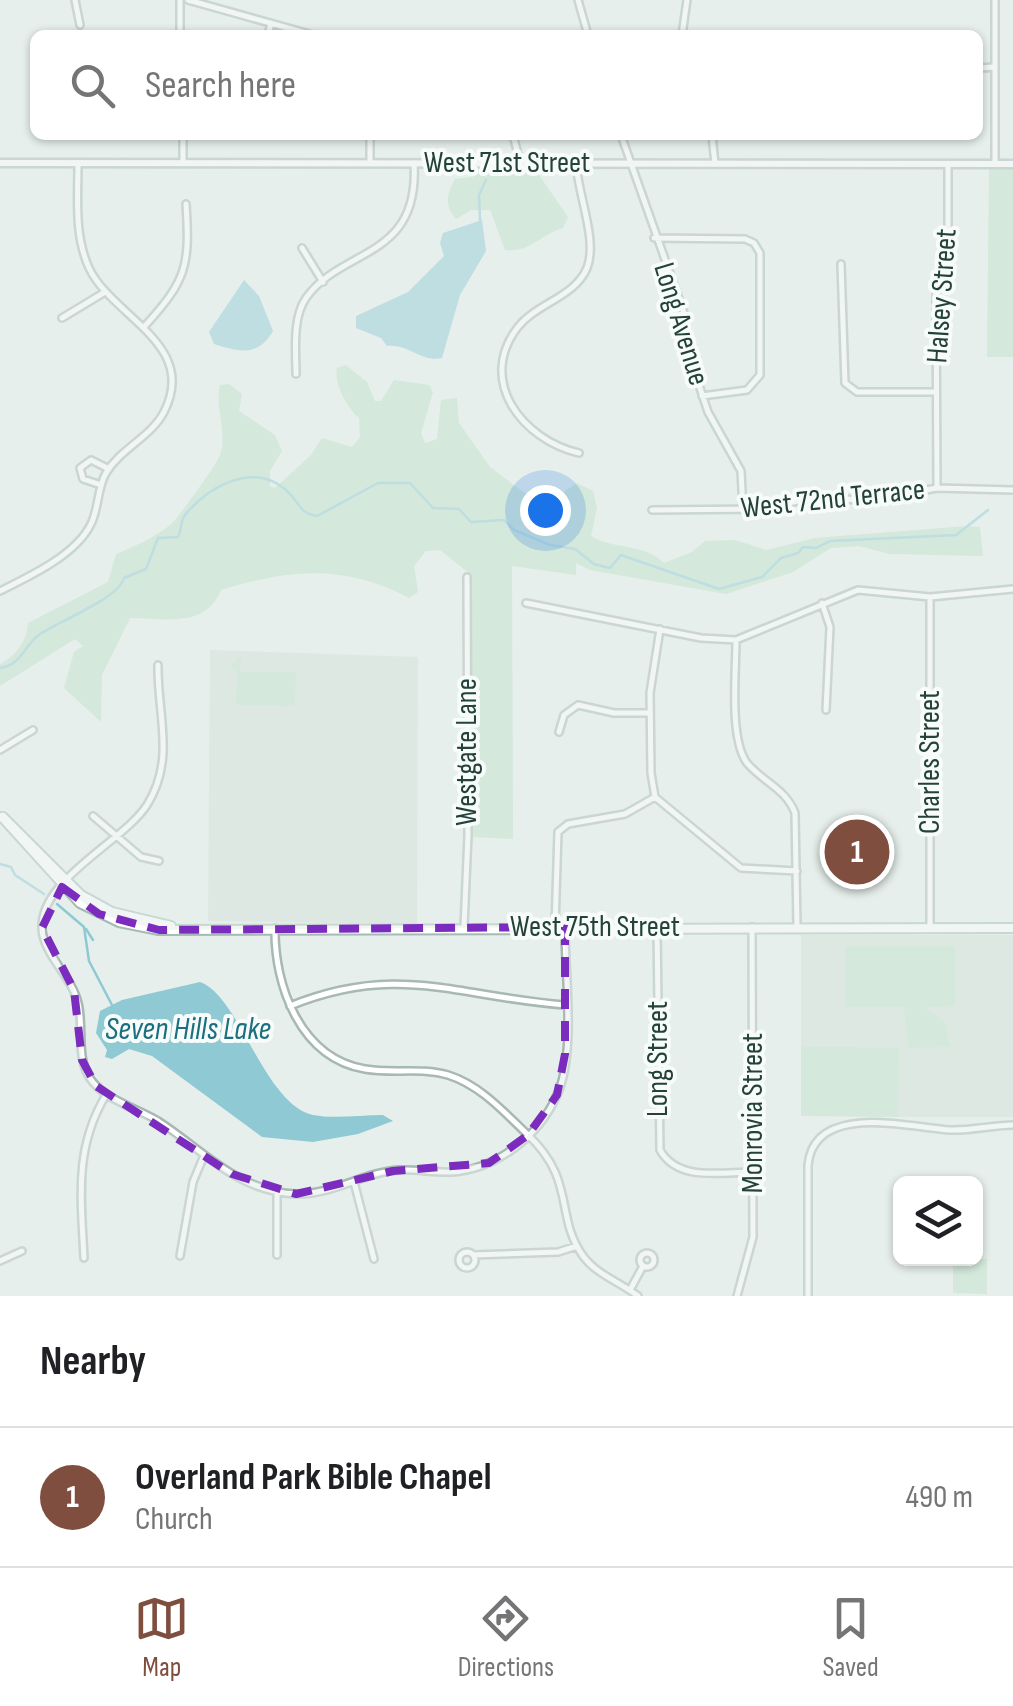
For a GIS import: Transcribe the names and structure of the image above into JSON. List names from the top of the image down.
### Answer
{
  "streets": {
    "main road": ["West 75th Street"],
    "street": [
      "West 71st Street",
      "Halsey Street",
      "Long Avenue",
      "West 72nd Terrace",
      "Westgate Lane",
      "Charles Street",
      "Long Street",
      "Monrovia Street"
    ]
  },
  "crossings": [
    ["West 71st Street", "Halsey Street"],
    ["West 71st Street", "Long Avenue"],
    ["Halsey Street", "West 72nd Terrace"],
    ["Long Avenue", "West 72nd Terrace"],
    ["Westgate Lane", "West 75th Street"],
    ["Charles Street", "West 75th Street"],
    ["West 75th Street", "Long Street"],
    ["West 75th Street", "Monrovia Street"],
    ["Long Street", "Monrovia Street"]
  ],
  "water": ["Seven Hills Lake"],
  "page": {
    "search": "Search here",
    "pins": "1",
    "heading": "Nearby",
    "list": [
      {
        "mark": "1",
        "name": "Overland Park Bible Chapel",
        "note": "Church",
        "value": "490 m"
      }
    ],
    "nav": ["Map", "Directions", "Saved"]
  }
}
